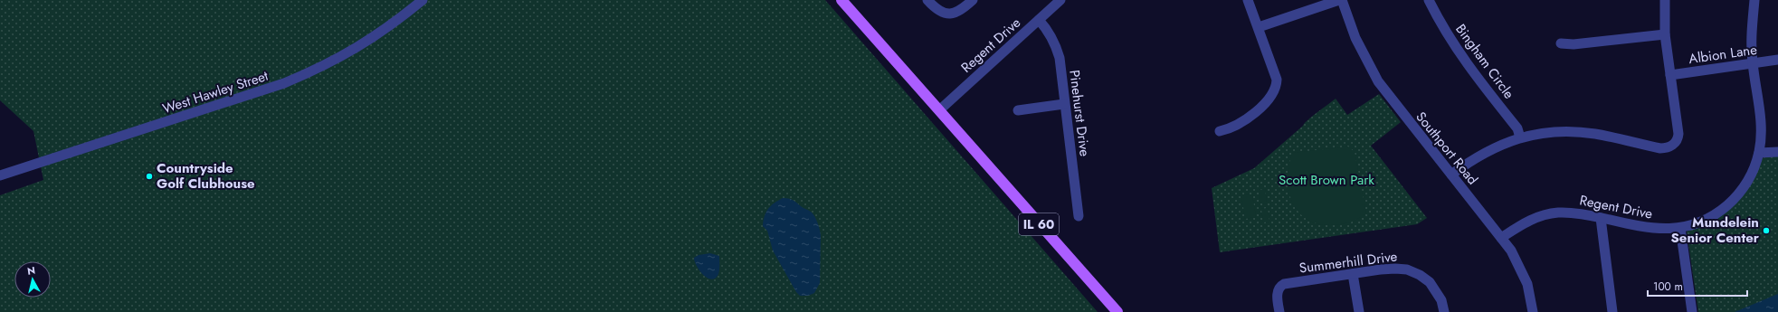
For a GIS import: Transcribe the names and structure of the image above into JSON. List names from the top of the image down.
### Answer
{
  "streets": {
    "main road": ["IL 60"],
    "street": [
      "Regent Drive",
      "Albion Lane",
      "Bingham Circle",
      "West Hawley Street",
      "Pinehurst Drive",
      "Southport Road",
      "Summerhill Drive"
    ]
  },
  "crossings": [
    ["Regent Drive", "Albion Lane"],
    ["Regent Drive", "Pinehurst Drive"],
    ["Regent Drive", "Southport Road"],
    ["Regent Drive", "IL 60"]
  ],
  "parks": ["Scott Brown Park"],
  "places": ["Countryside Golf Clubhouse", "Mundelein Senior Center"],
  "scale_bar": "100 m",
  "north": "top"
}
